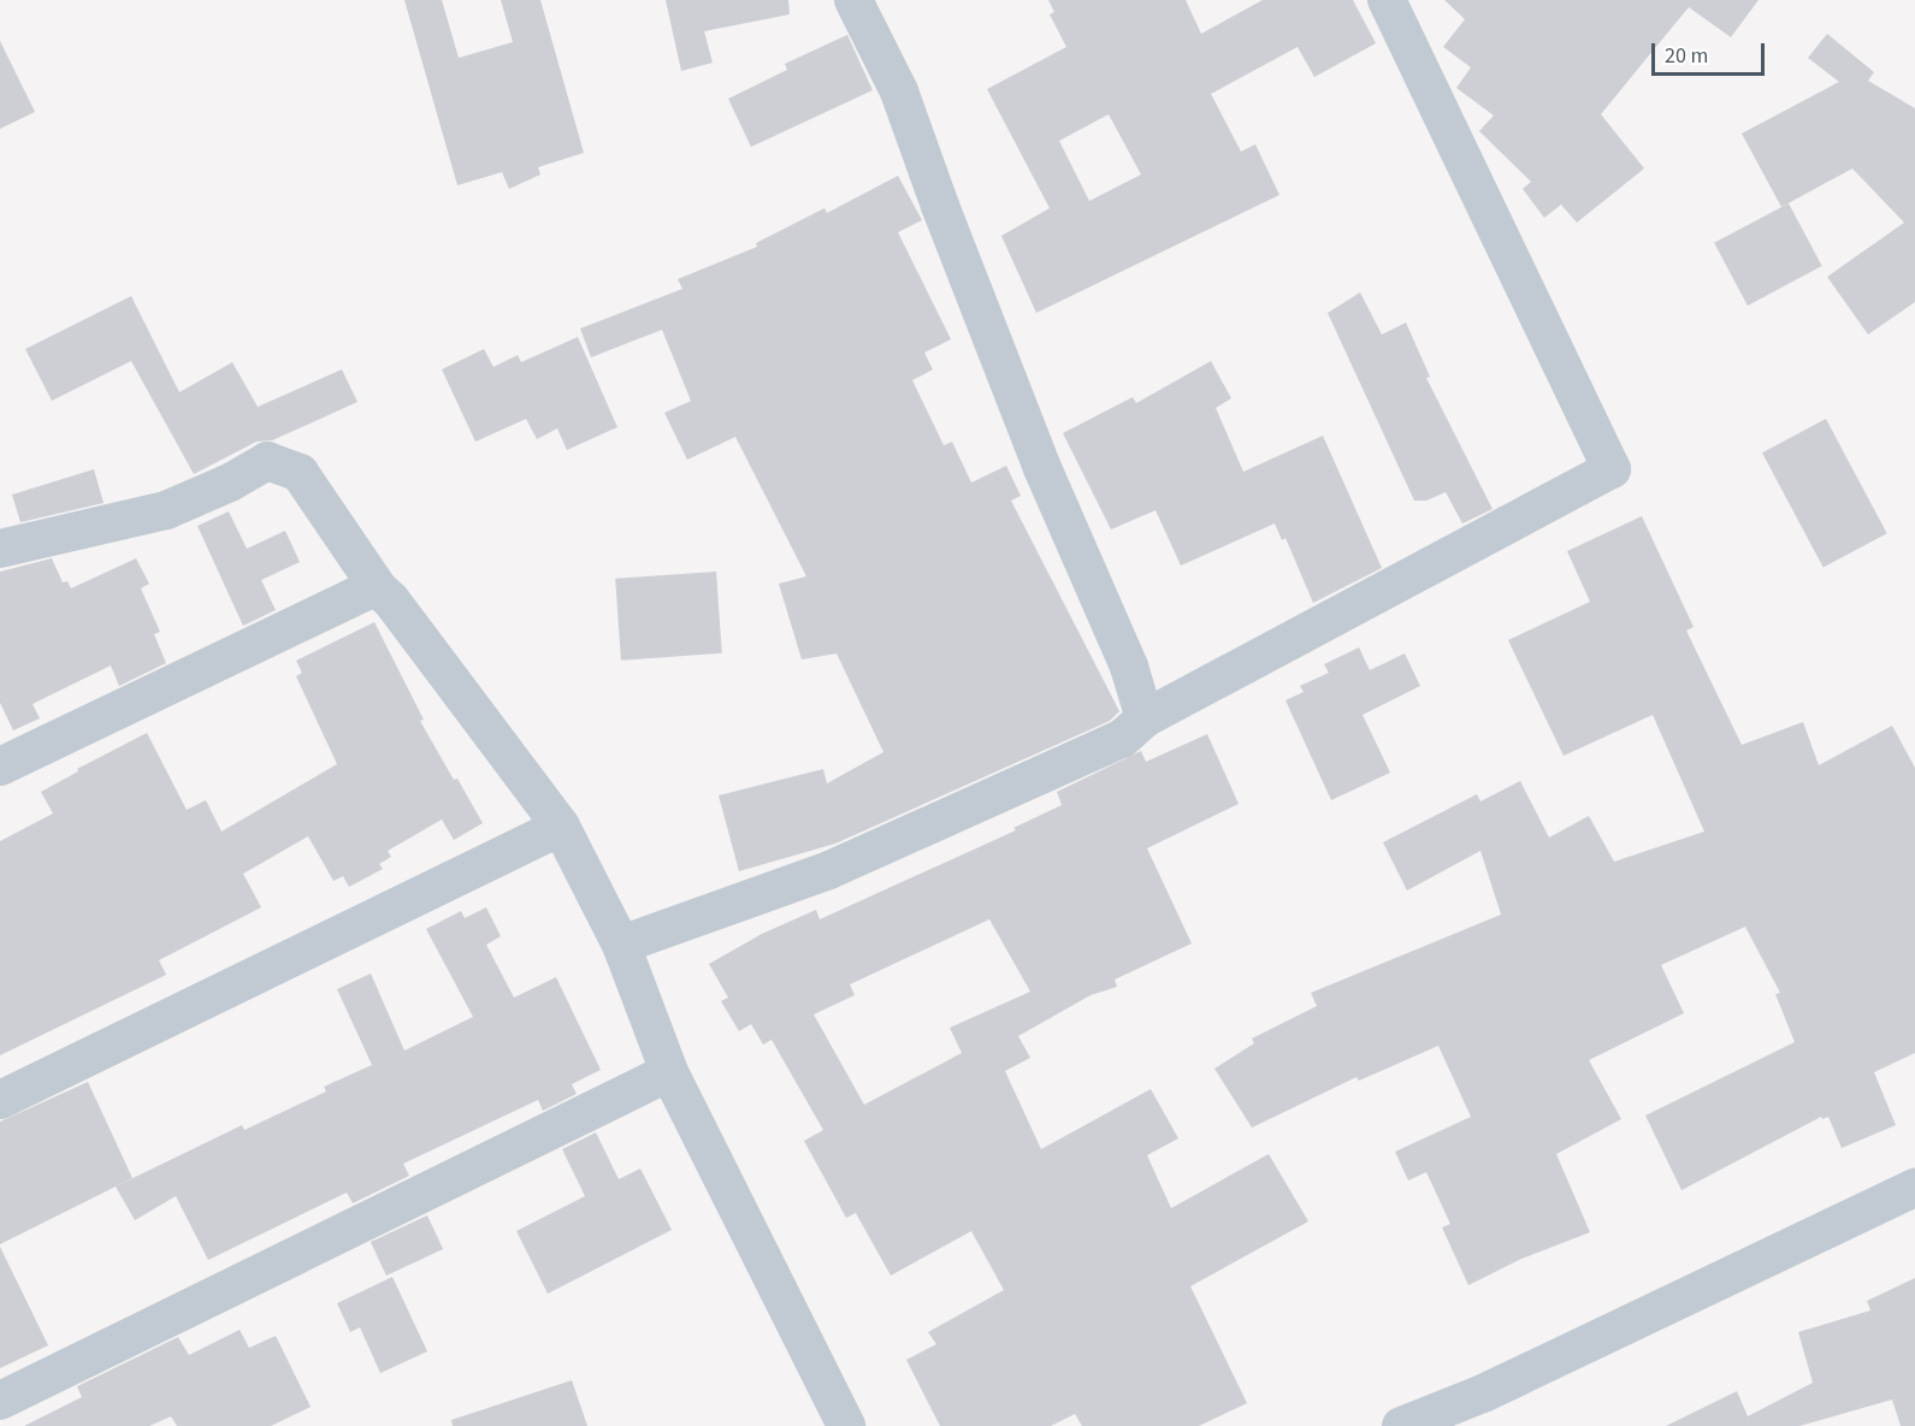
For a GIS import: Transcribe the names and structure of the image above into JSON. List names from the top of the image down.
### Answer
{
  "scale_bar": "20 m"
}
